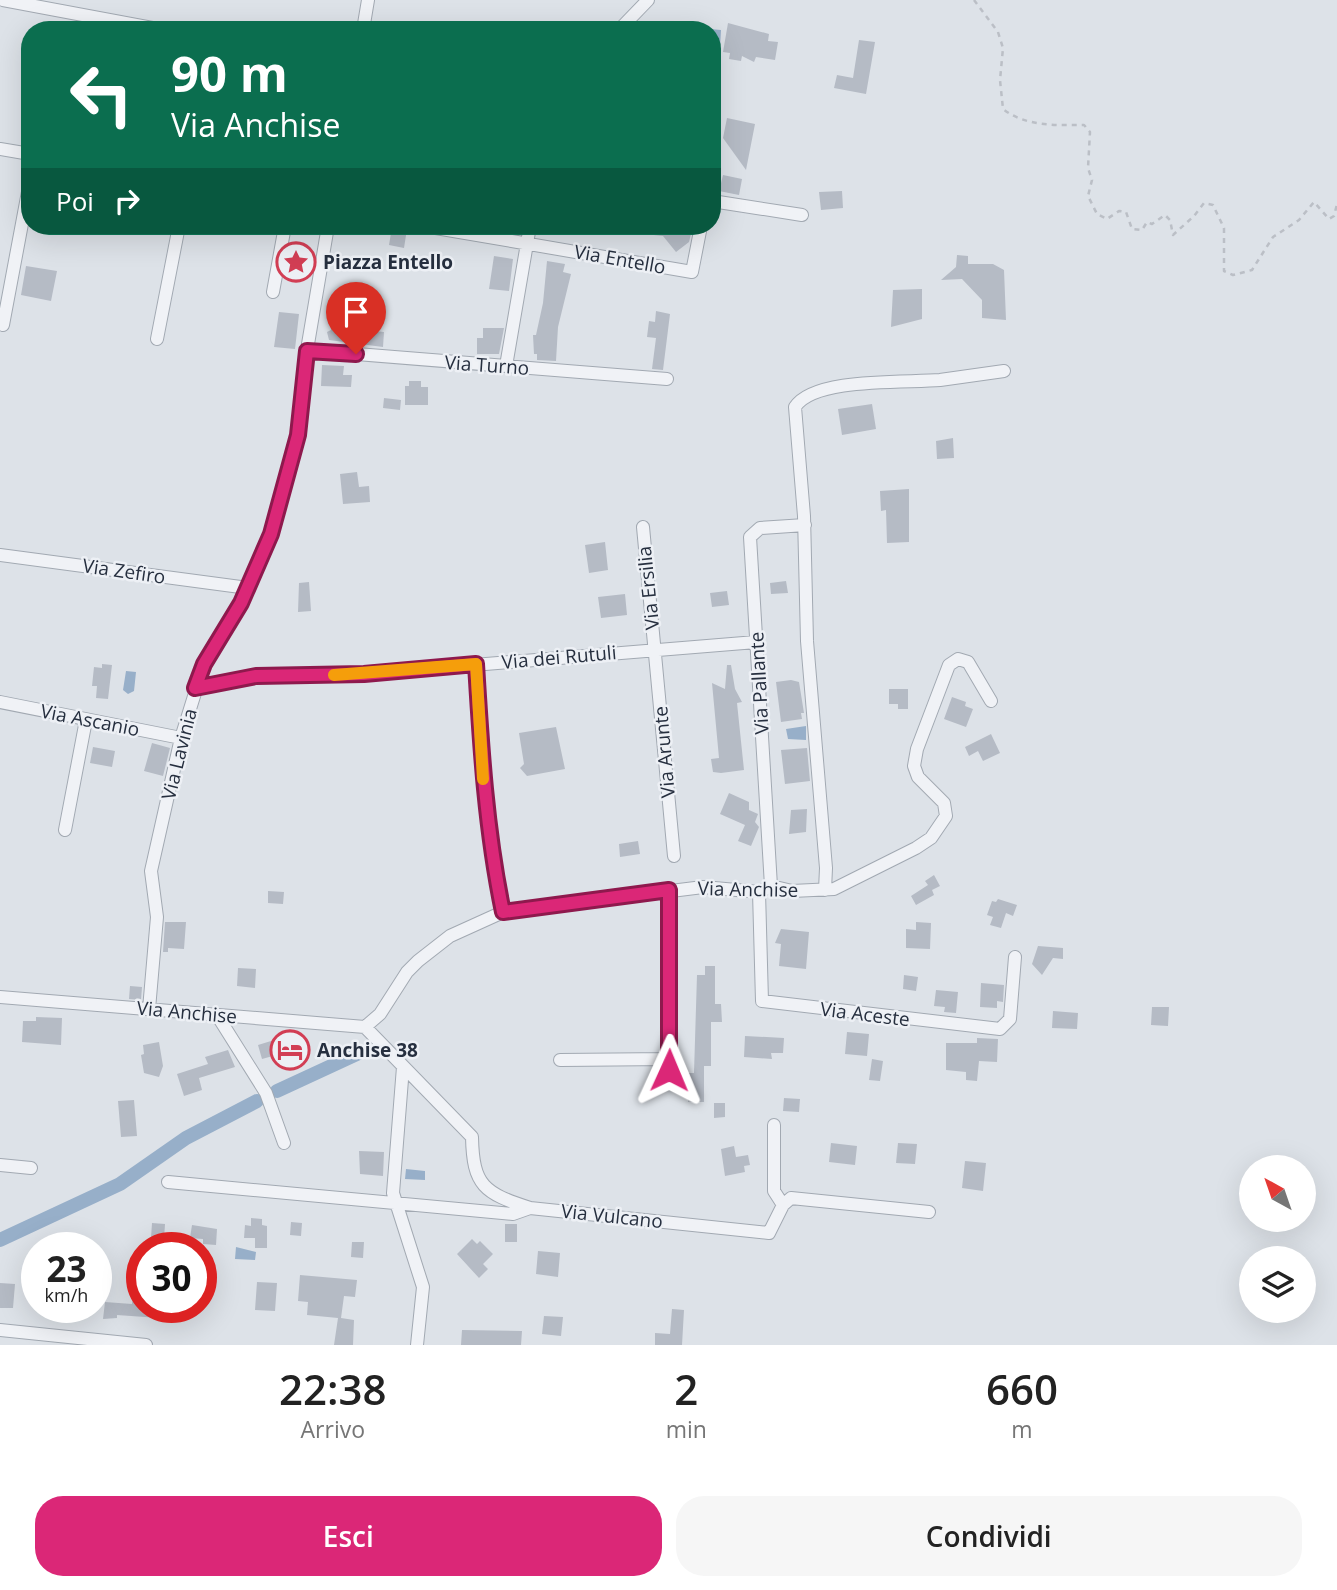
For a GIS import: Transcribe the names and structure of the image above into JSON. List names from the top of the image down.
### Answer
{
  "streets": {
    "street": [
      "Via Entello",
      "Via Turno",
      "Via Zefiro",
      "Via Ersilia",
      "Via dei Rutuli",
      "Via Pallante",
      "Via Ascanio",
      "Via Arunte",
      "Via Lavinia",
      "Via Anchise",
      "Via Aceste",
      "Via Vulcano"
    ]
  },
  "crossings": [
    ["Via Turno", "Via Lavinia"],
    ["Via Zefiro", "Via Lavinia"],
    ["Via Ersilia", "Via dei Rutuli"],
    ["Via Ersilia", "Via Arunte"],
    ["Via dei Rutuli", "Via Pallante"],
    ["Via dei Rutuli", "Via Arunte"],
    ["Via dei Rutuli", "Via Lavinia"],
    ["Via Pallante", "Via Anchise"],
    ["Via Pallante", "Via Aceste"],
    ["Via Ascanio", "Via Lavinia"],
    ["Via Lavinia", "Via Anchise"],
    ["Via Anchise", "Via Aceste"],
    ["Via Anchise", "Via Vulcano"]
  ],
  "places": {
    "place": ["Piazza Entello"],
    "hotel": ["Anchise 38"]
  },
  "north": "top left",
  "page": {
    "turn": ["90 m", "Via Anchise"],
    "then": "Poi",
    "speed": "23 km/h",
    "limit": "30",
    "eta": [
      "22:38",
      "Arrivo",
      "2",
      "min",
      "660",
      "m"
    ],
    "buttons": ["Esci", "Condividi"]
  }
}
